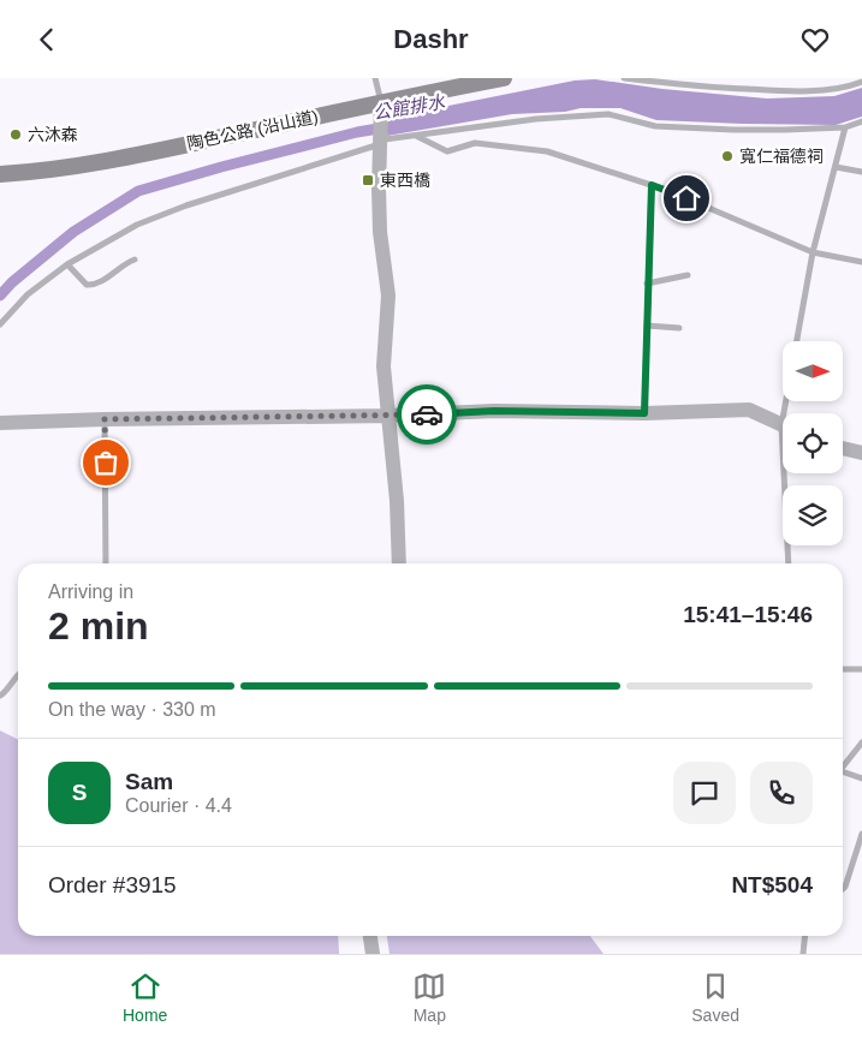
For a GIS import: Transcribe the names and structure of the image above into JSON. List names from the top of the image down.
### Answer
{
  "streets": {
    "main road": ["陶色公路 (沿山道)"]
  },
  "water": ["公館排水"],
  "places": {
    "other": ["六沐森", "寬仁福德祠"],
    "transit": ["東西橋"]
  },
  "north": "right",
  "page": {
    "header": "Dashr",
    "heading": ["2 min", "Arriving in", "15:41–15:46"],
    "panel": [
      "Sam",
      "Courier · 4.4",
      "Order #3915",
      "NT$504"
    ],
    "bar": "On the way · 330 m",
    "round": "S",
    "tabs": ["Home", "Map", "Saved"]
  }
}
